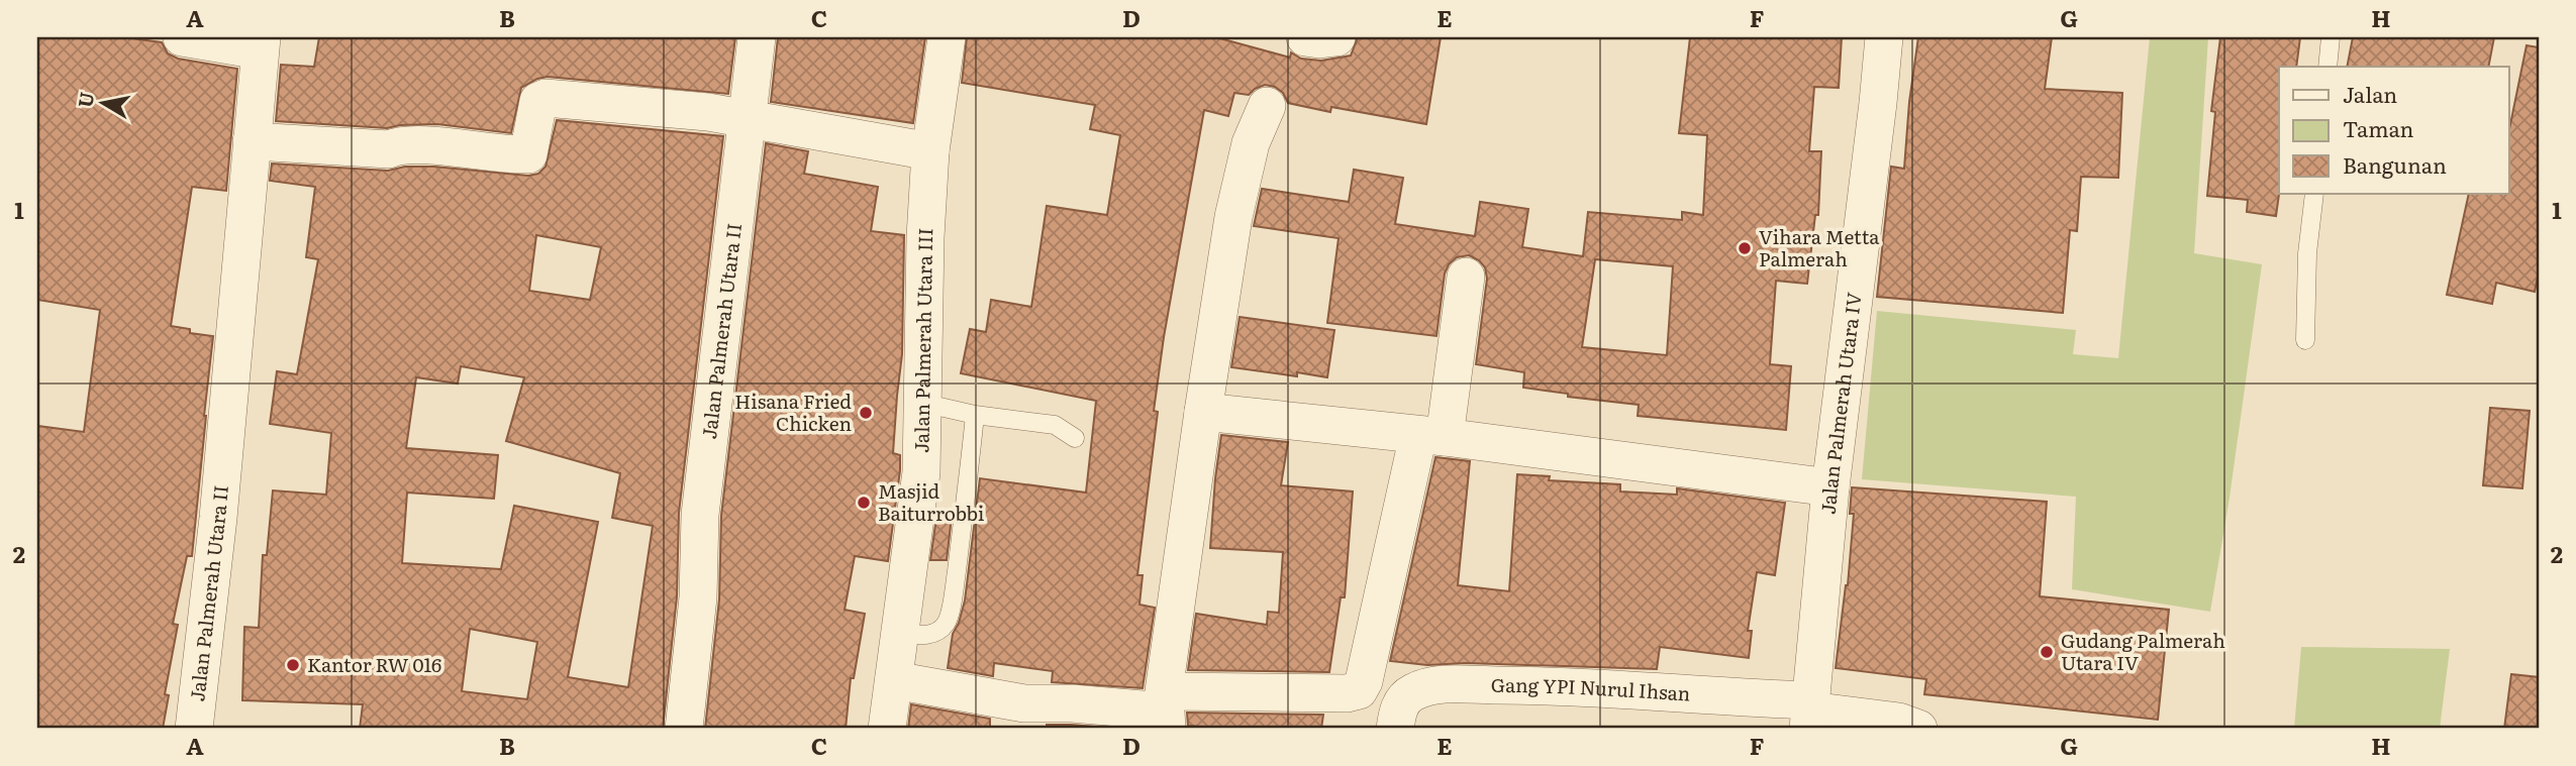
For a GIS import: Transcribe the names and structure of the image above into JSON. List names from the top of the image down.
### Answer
{
  "streets": {
    "street": [
      "Jalan Palmerah Utara II",
      "Jalan Palmerah Utara III",
      "Jalan Palmerah Utara IV",
      "Gang YPI Nurul Ihsan"
    ]
  },
  "crossings": [
    ["Jalan Palmerah Utara IV", "Gang YPI Nurul Ihsan"]
  ],
  "places": [
    "Vihara Metta Palmerah",
    "Hisana Fried Chicken",
    "Masjid Baiturrobbi",
    "Gudang Palmerah Utara IV",
    "Kantor RW 016"
  ],
  "legend": ["Jalan", "Taman", "Bangunan"],
  "north": "left",
  "grid": {
    "columns": [
      "A",
      "B",
      "C",
      "D",
      "E",
      "F",
      "G",
      "H"
    ],
    "rows": ["1", "2"]
  }
}
